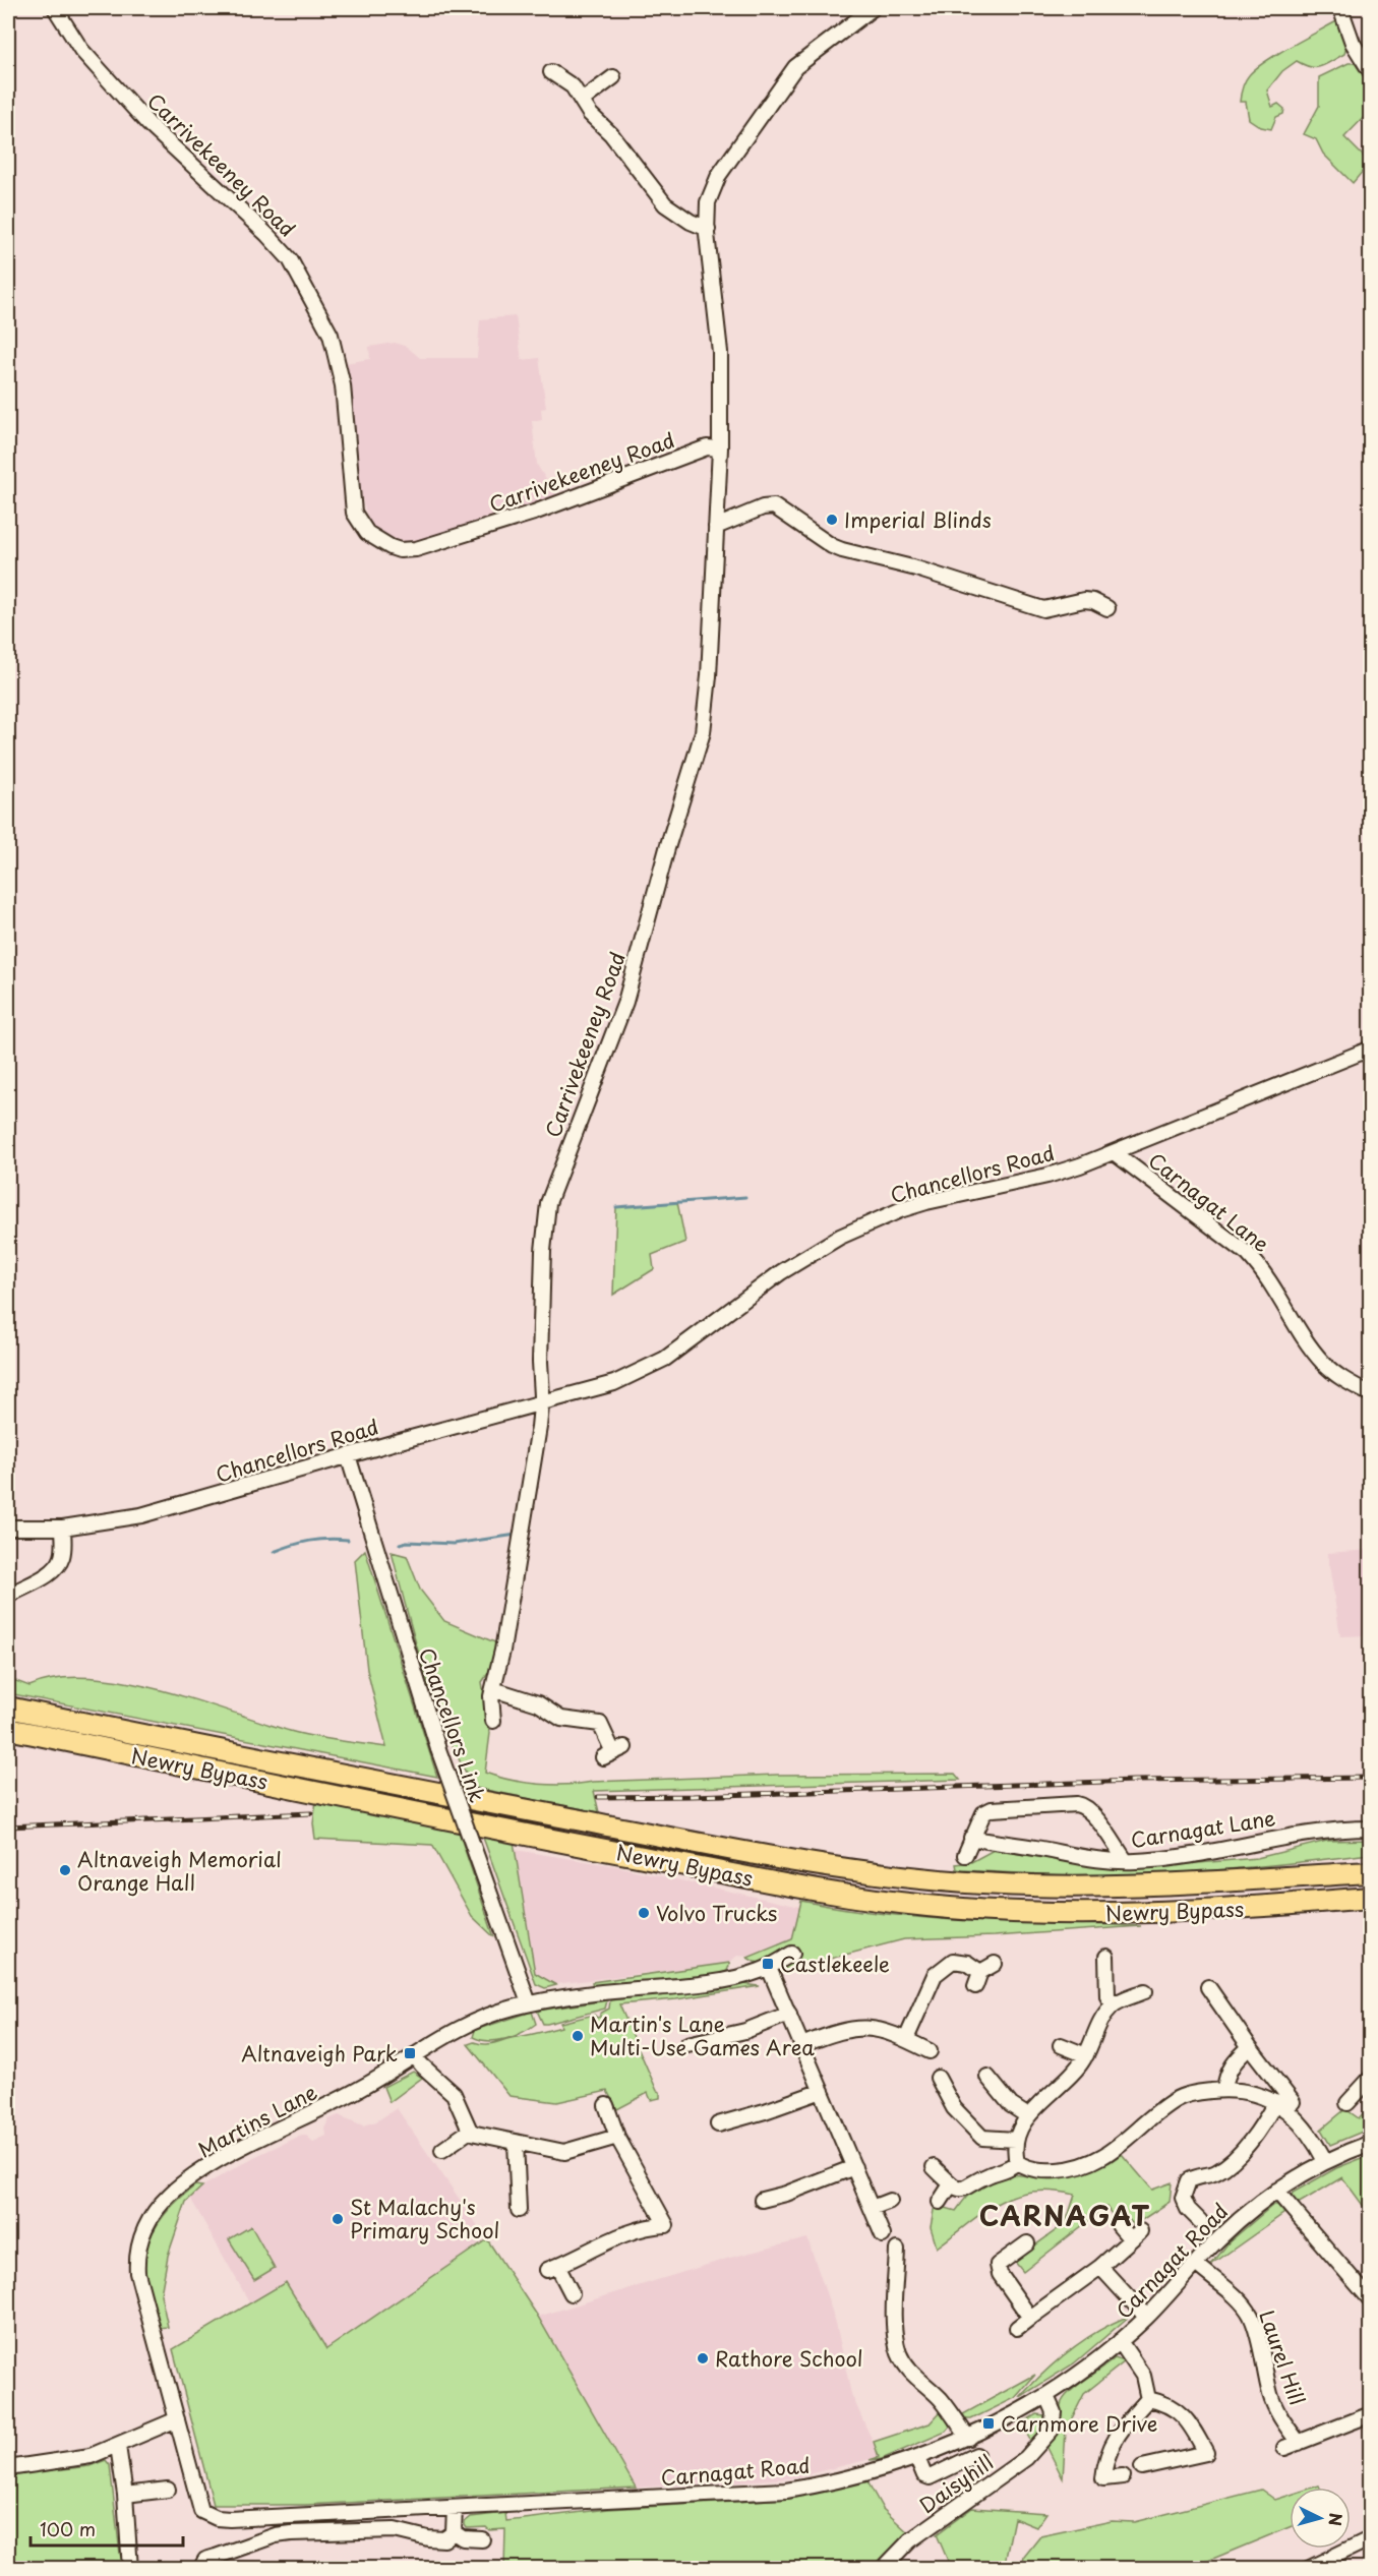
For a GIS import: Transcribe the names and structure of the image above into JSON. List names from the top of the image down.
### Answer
{
  "streets": {
    "highway": ["Newry Bypass"],
    "street": [
      "Carrivekeeney Road",
      "Chancellors Road",
      "Carnagat Lane",
      "Chancellors Link",
      "Martins Lane",
      "Carnagat Road",
      "Laurel Hill",
      "Daisyhill"
    ]
  },
  "crossings": [
    ["Carrivekeeney Road", "Chancellors Road"],
    ["Chancellors Road", "Carnagat Lane"],
    ["Chancellors Road", "Chancellors Link"],
    ["Chancellors Link", "Martins Lane"],
    ["Martins Lane", "Carnagat Road"],
    ["Carnagat Road", "Laurel Hill"],
    ["Carnagat Road", "Daisyhill"]
  ],
  "districts": ["CARNAGAT"],
  "places": {
    "other": [
      "Imperial Blinds",
      "Altnaveigh Memorial Orange Hall",
      "Volvo Trucks",
      "Martin's Lane Multi-Use Games Area",
      "St Malachy's Primary School",
      "Rathore School"
    ],
    "transit": ["Castlekeele", "Altnaveigh Park", "Carnmore Drive"]
  },
  "scale_bar": "100 m",
  "north": "right"
}
